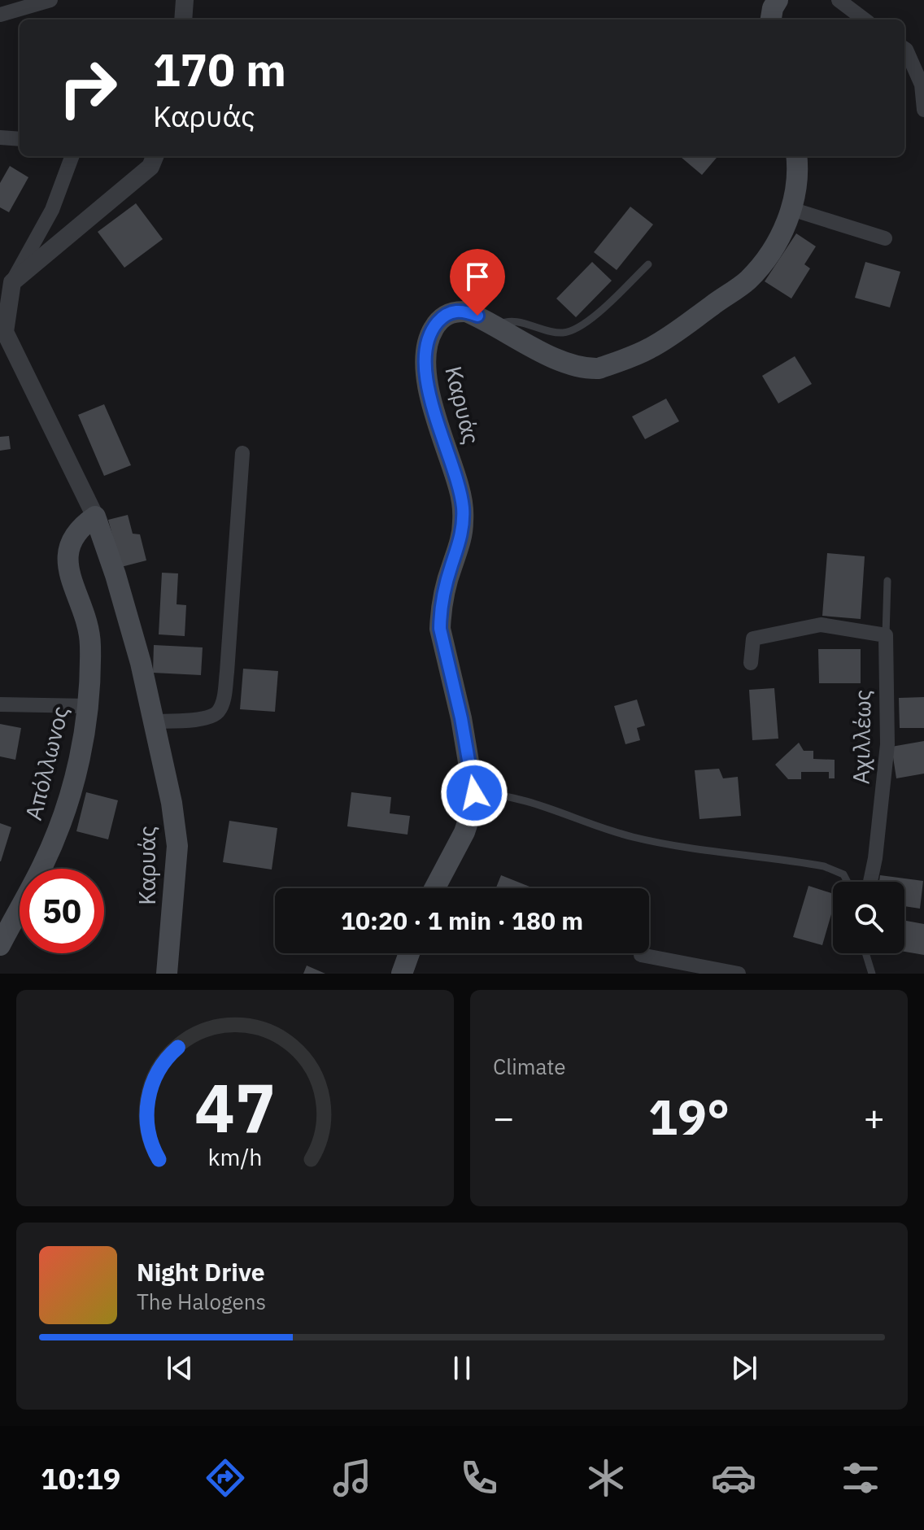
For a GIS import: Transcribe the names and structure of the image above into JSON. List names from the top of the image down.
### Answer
{
  "streets": {
    "main road": ["Καρυάς", "Απόλλωνος"],
    "street": ["Αχιλλέως"]
  },
  "crossings": [
    ["Καρυάς", "Απόλλωνος"]
  ],
  "page": {
    "turn": ["170 m", "Καρυάς"],
    "limit": "50",
    "trip": "10:20 · 1 min · 180 m",
    "tile": "Climate",
    "heat": ["−", "19°", "+"],
    "song": ["Night Drive", "The Halogens"],
    "tabs": "10:19",
    "gauge": ["47", "km/h"]
  }
}
